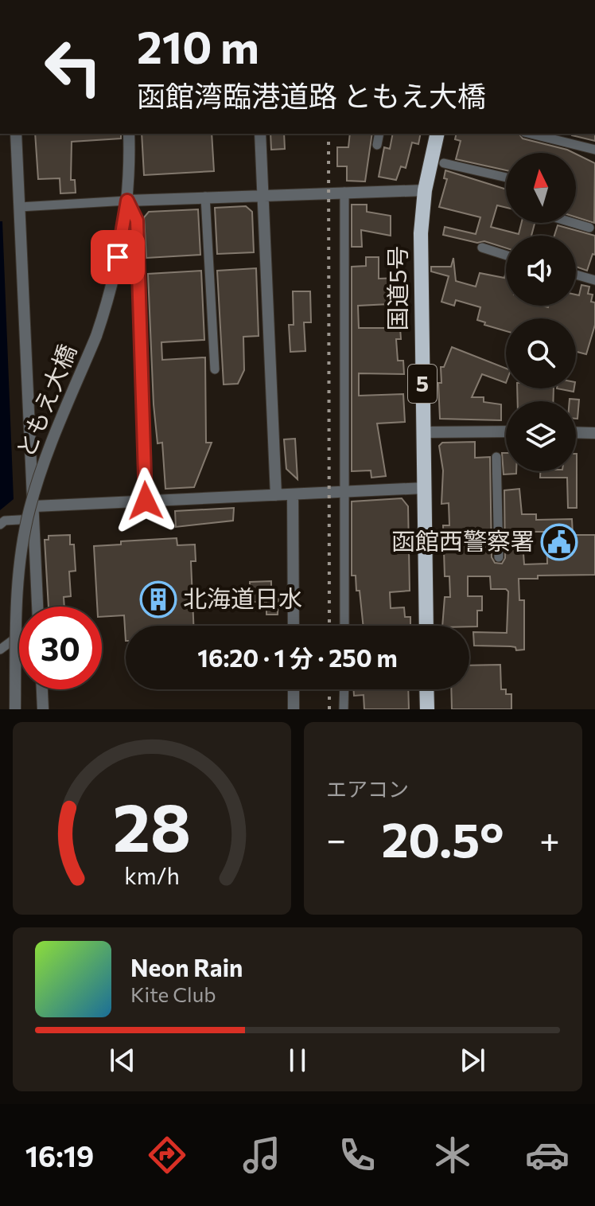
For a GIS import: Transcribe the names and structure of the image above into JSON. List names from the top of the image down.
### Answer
{
  "streets": {
    "highway": ["国道5号", "5"],
    "street": ["ともえ大橋"]
  },
  "places": {
    "public building": ["函館西警察署"],
    "building": ["北海道日水"]
  },
  "north": "top",
  "page": {
    "turn": ["210 m", "函館湾臨港道路 ともえ大橋"],
    "limit": "30",
    "trip": "16:20 · 1 分 · 250 m",
    "tile": "エアコン",
    "heat": ["−", "20.5°", "+"],
    "song": ["Neon Rain", "Kite Club"],
    "tabs": "16:19",
    "gauge": ["28", "km/h"]
  }
}
